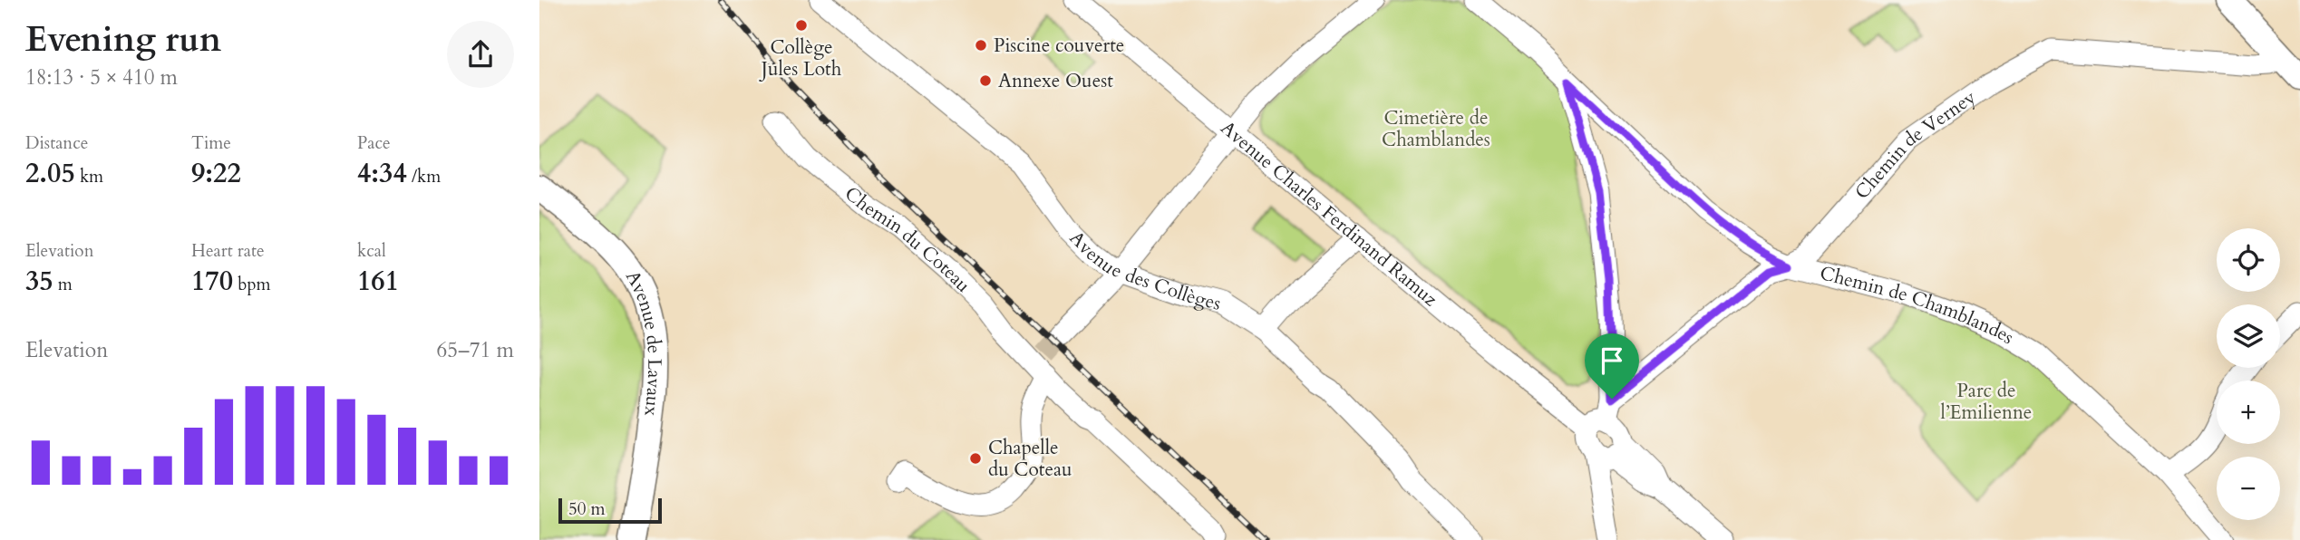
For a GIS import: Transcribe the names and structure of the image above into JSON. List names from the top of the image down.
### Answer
{
  "streets": {
    "main road": ["Avenue de Lavaux"],
    "street": [
      "Chemin de Verney",
      "Avenue Charles Ferdinand Ramuz",
      "Chemin du Coteau",
      "Avenue des Collèges",
      "Chemin de Chamblandes"
    ]
  },
  "crossings": [
    ["Chemin de Verney", "Chemin de Chamblandes"]
  ],
  "parks": ["Cimetière de Chamblandes", "Parc de l’Emilienne"],
  "places": [
    "Collège Jules Loth",
    "Piscine couverte",
    "Annexe Ouest",
    "Chapelle du Coteau"
  ],
  "scale_bar": "50 m",
  "page": {
    "heading": ["Evening run", "18:13 · 5 × 410 m"],
    "stats": [
      ["Distance", "2.05 km"],
      ["Time", "9:22"],
      ["Pace", "4:34 /km"],
      ["Elevation", "35 m"],
      ["Heart rate", "170 bpm"],
      ["kcal", "161"]
    ],
    "map_buttons": ["+", "−"],
    "chart": ["Elevation", "65–71 m"],
    "scale": "50 m"
  }
}
